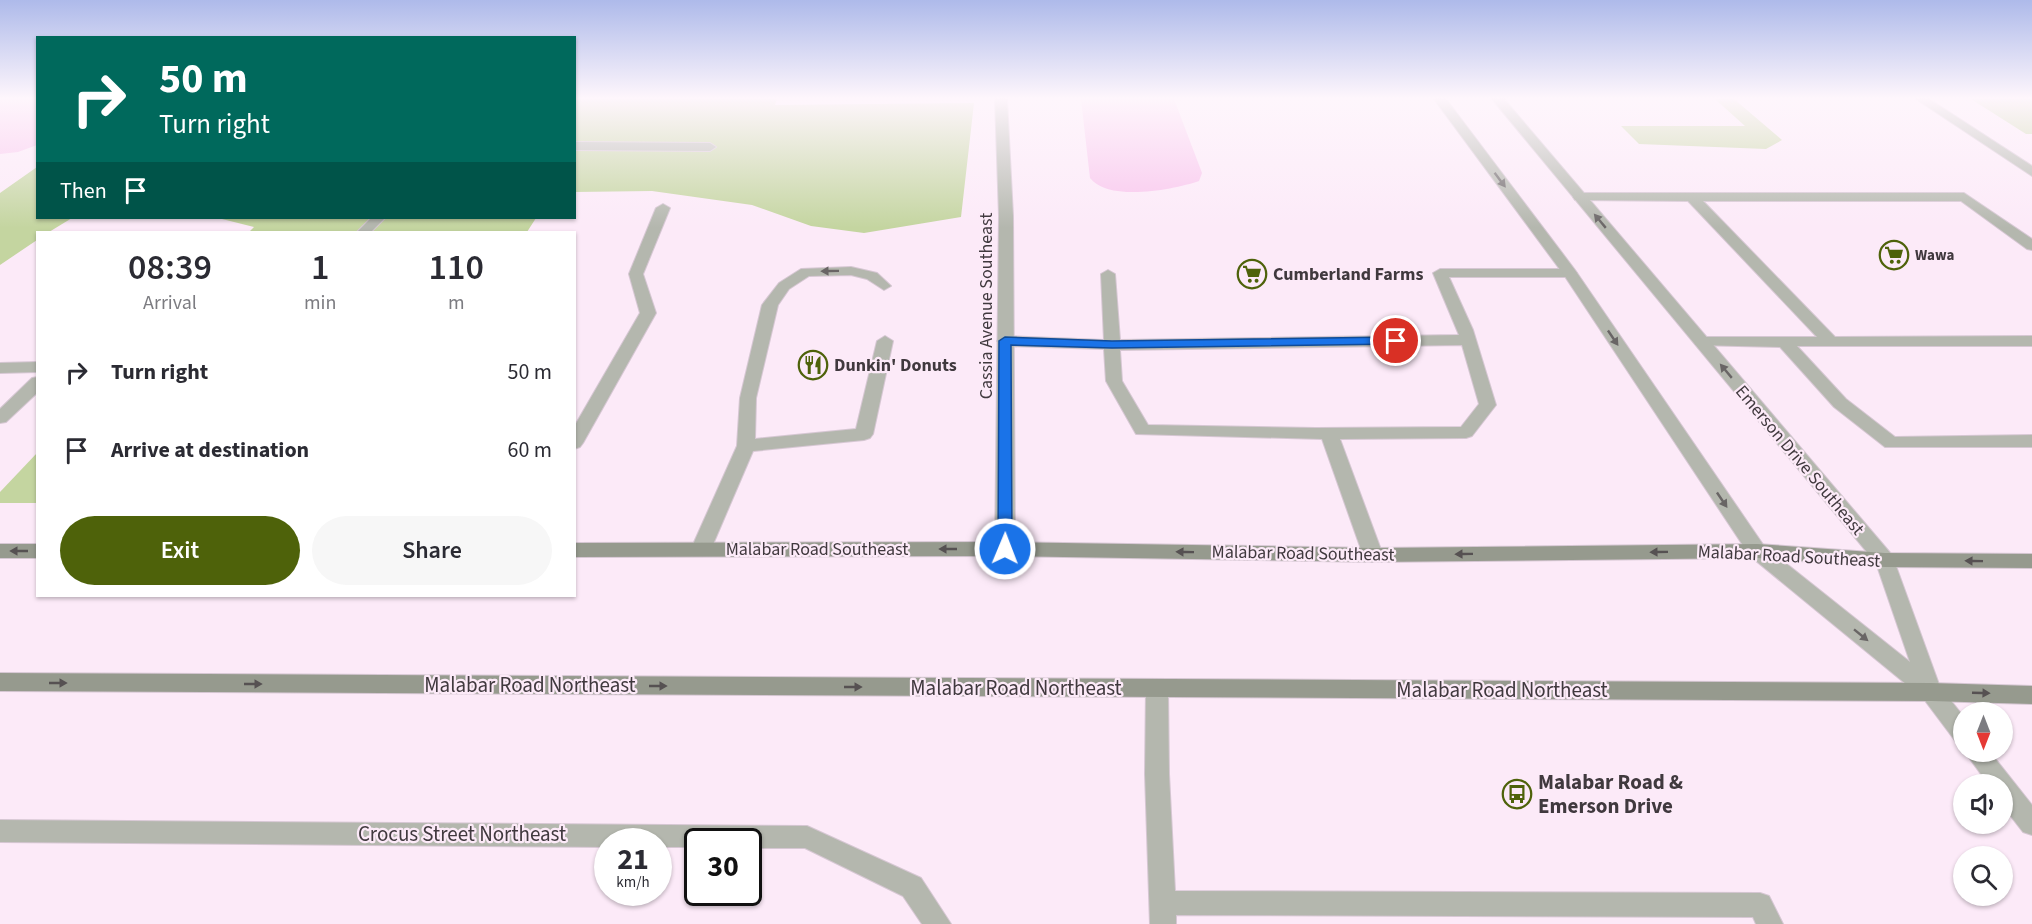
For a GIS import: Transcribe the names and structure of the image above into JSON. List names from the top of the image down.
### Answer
{
  "streets": {
    "main road": ["Malabar Road Southeast", "Malabar Road Northeast"],
    "street": ["Cassia Avenue Southeast", "Emerson Drive Southeast", "Crocus Street Northeast"]
  },
  "crossings": [
    ["Cassia Avenue Southeast", "Malabar Road Southeast"],
    ["Emerson Drive Southeast", "Malabar Road Southeast"],
    ["Emerson Drive Southeast", "Malabar Road Northeast"]
  ],
  "one_way": ["Malabar Road Southeast", "Malabar Road Northeast"],
  "places": {
    "supermarket": ["Wawa", "Cumberland Farms"],
    "restaurant": ["Dunkin' Donuts"],
    "bus stop": ["Malabar Road & Emerson Drive"]
  },
  "north": "bottom",
  "page": {
    "turn": ["50 m", "Turn right"],
    "then": "Then",
    "eta": [
      "08:39",
      "Arrival",
      "1",
      "min",
      "110",
      "m"
    ],
    "list": [
      {
        "name": "Turn right",
        "value": "50 m"
      },
      {
        "name": "Arrive at destination",
        "value": "60 m"
      }
    ],
    "buttons": ["Exit", "Share"],
    "speed": "21 km/h",
    "limit": "30"
  }
}
